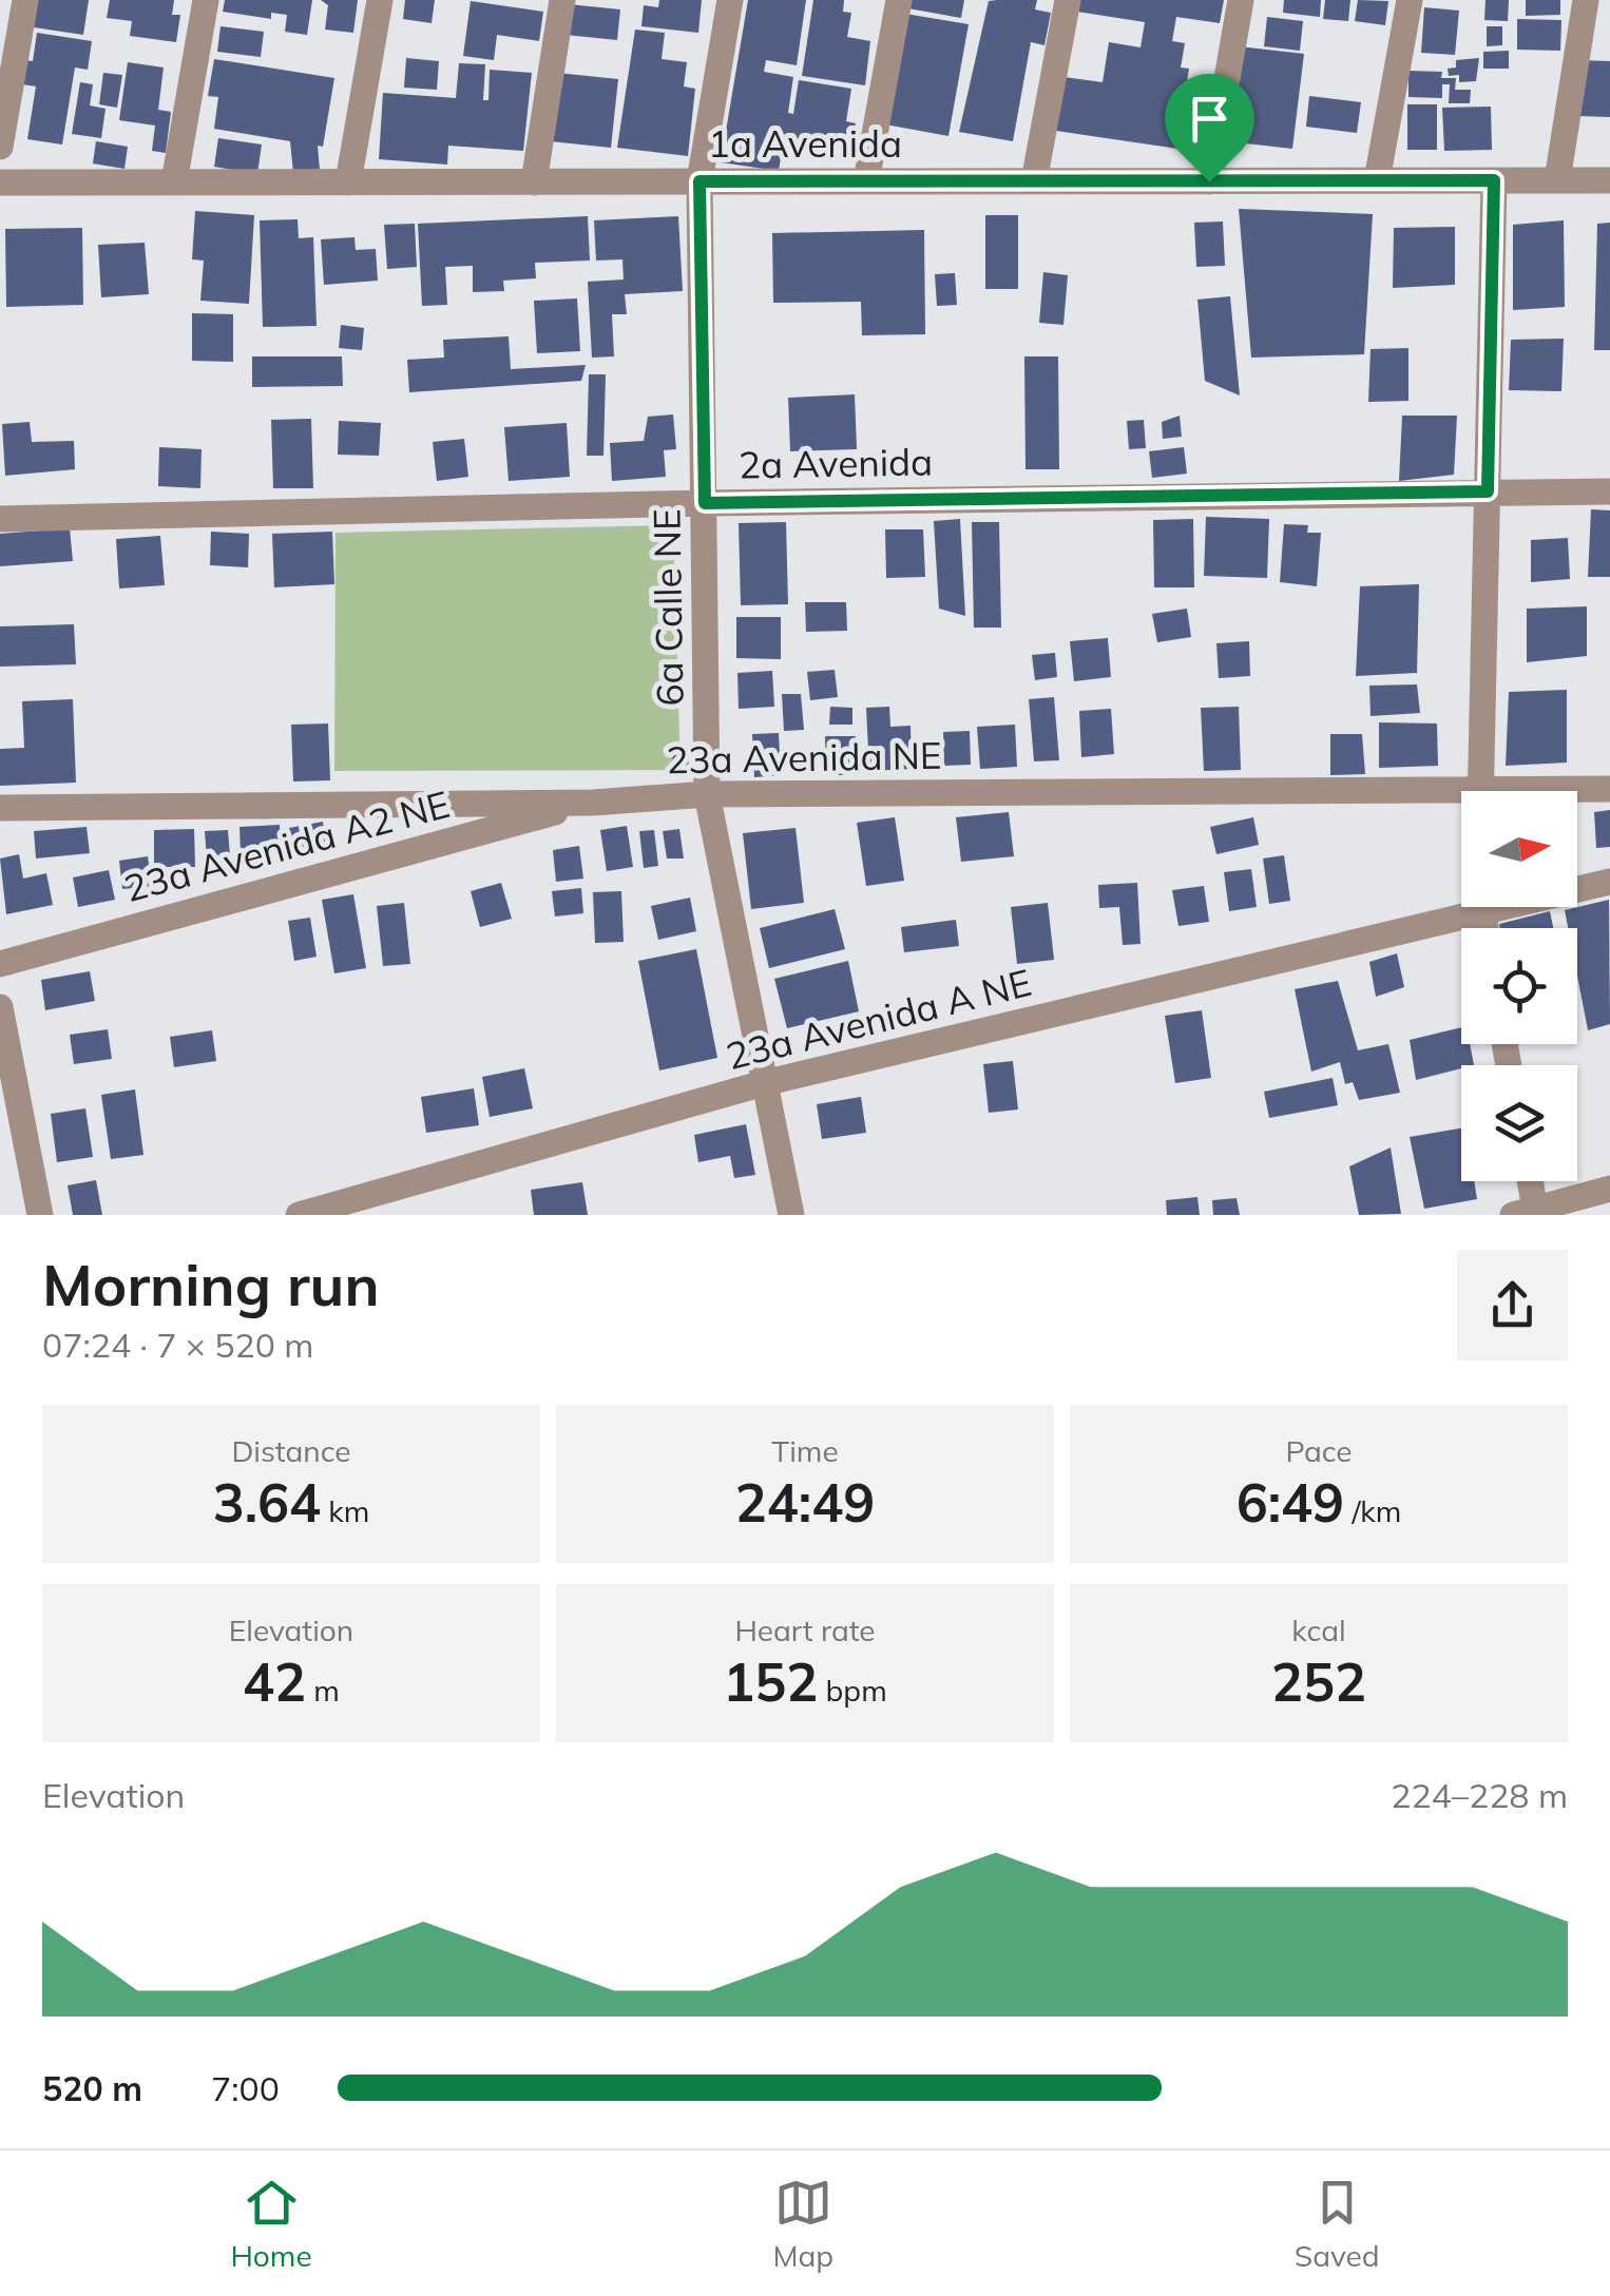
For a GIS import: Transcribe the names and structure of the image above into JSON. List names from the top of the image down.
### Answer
{
  "streets": {
    "street": [
      "1a Avenida",
      "2a Avenida",
      "6a Calle NE",
      "23a Avenida NE",
      "23a Avenida A2 NE",
      "23a Avenida A NE"
    ]
  },
  "crossings": [
    ["1a Avenida", "6a Calle NE"],
    ["2a Avenida", "6a Calle NE"],
    ["6a Calle NE", "23a Avenida NE"],
    ["6a Calle NE", "23a Avenida A NE"],
    ["23a Avenida NE", "23a Avenida A2 NE"]
  ],
  "north": "right",
  "page": {
    "heading": ["Morning run", "07:24 · 7 × 520 m"],
    "stats": [
      ["Distance", "3.64 km"],
      ["Time", "24:49"],
      ["Pace", "6:49 /km"],
      ["Elevation", "42 m"],
      ["Heart rate", "152 bpm"],
      ["kcal", "252"]
    ],
    "chart": ["Elevation", "224–228 m"],
    "list": [
      {
        "name": "520 m",
        "note": "7:00"
      }
    ],
    "tabs": ["Home", "Map", "Saved"]
  }
}
